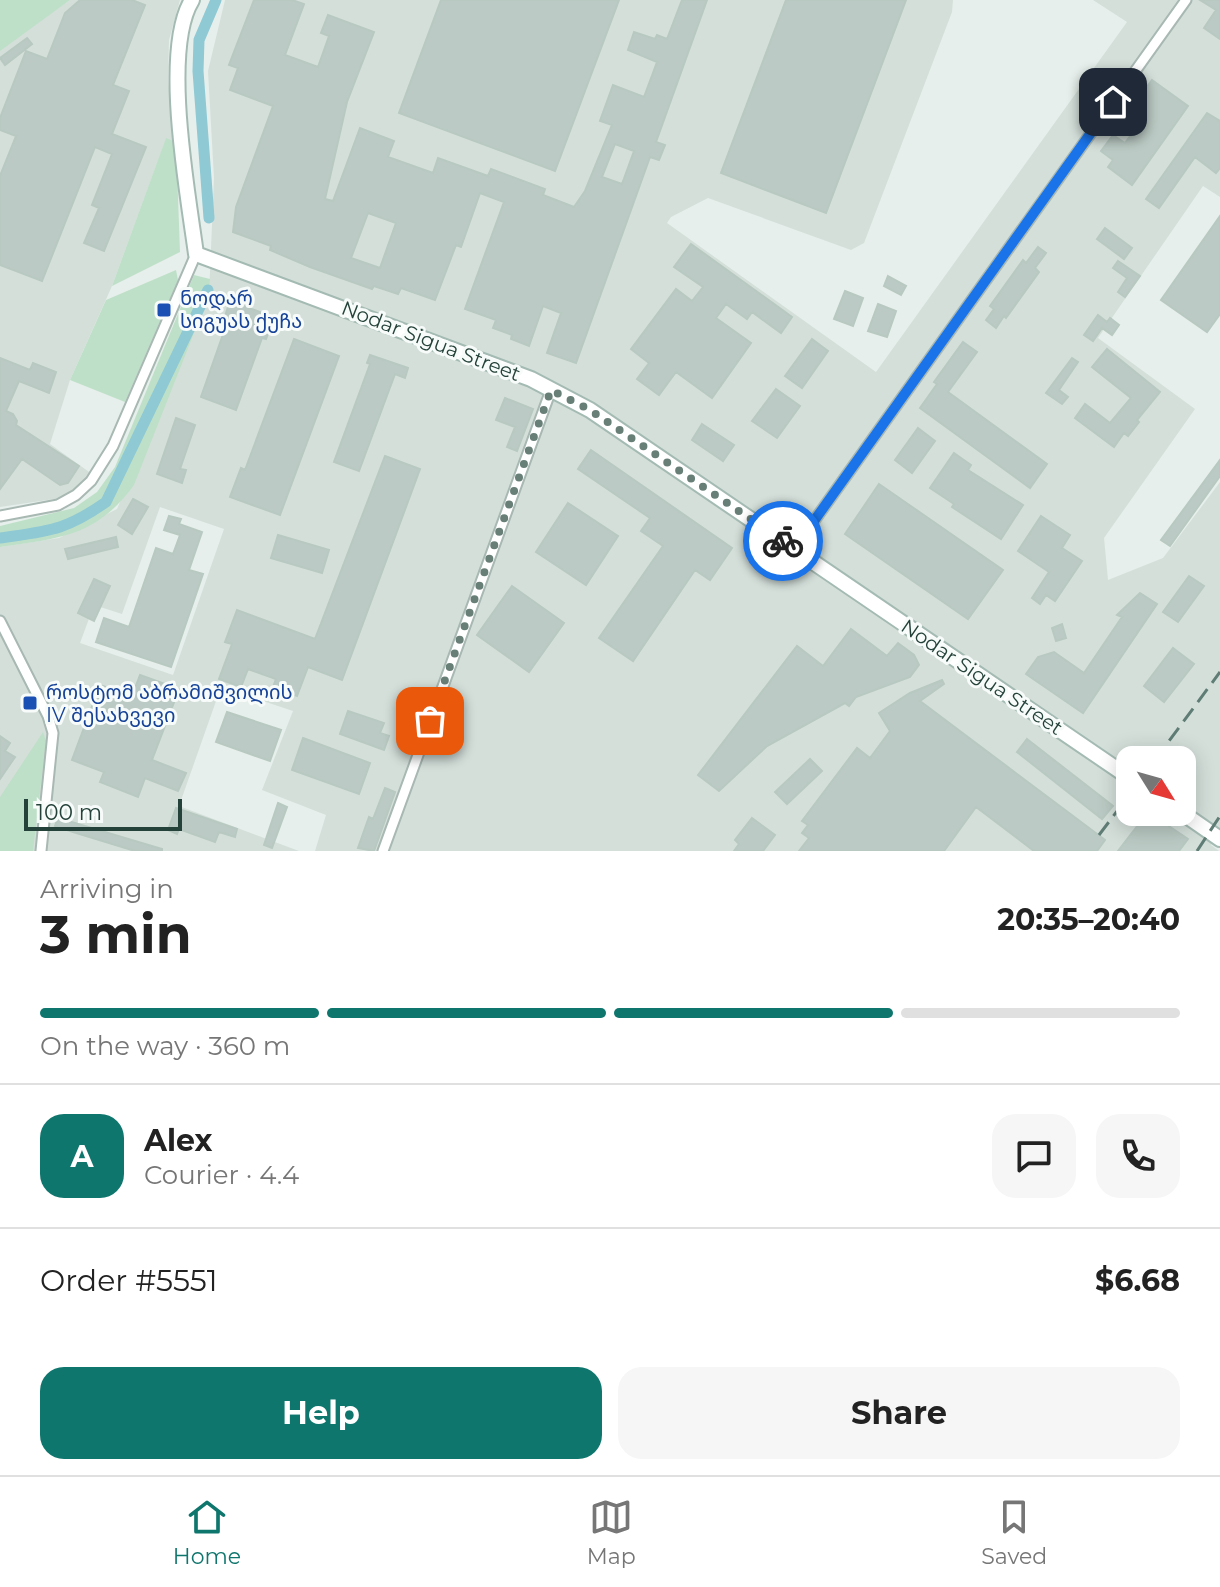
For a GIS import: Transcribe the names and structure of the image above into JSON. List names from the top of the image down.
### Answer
{
  "streets": {
    "street": ["Nodar Sigua Street"]
  },
  "places": {
    "transit": ["ნოდარ სიგუას ქუჩა", "როსტომ აბრამიშვილის IV შესახვევი"]
  },
  "scale_bar": "100 m",
  "north": "bottom right",
  "page": {
    "scale": "100 m",
    "heading": ["3 min", "Arriving in", "20:35–20:40"],
    "panel": [
      "Alex",
      "Courier · 4.4",
      "Order #5551",
      "$6.68"
    ],
    "bar": "On the way · 360 m",
    "round": "A",
    "buttons": ["Help", "Share"],
    "tabs": ["Home", "Map", "Saved"]
  }
}
